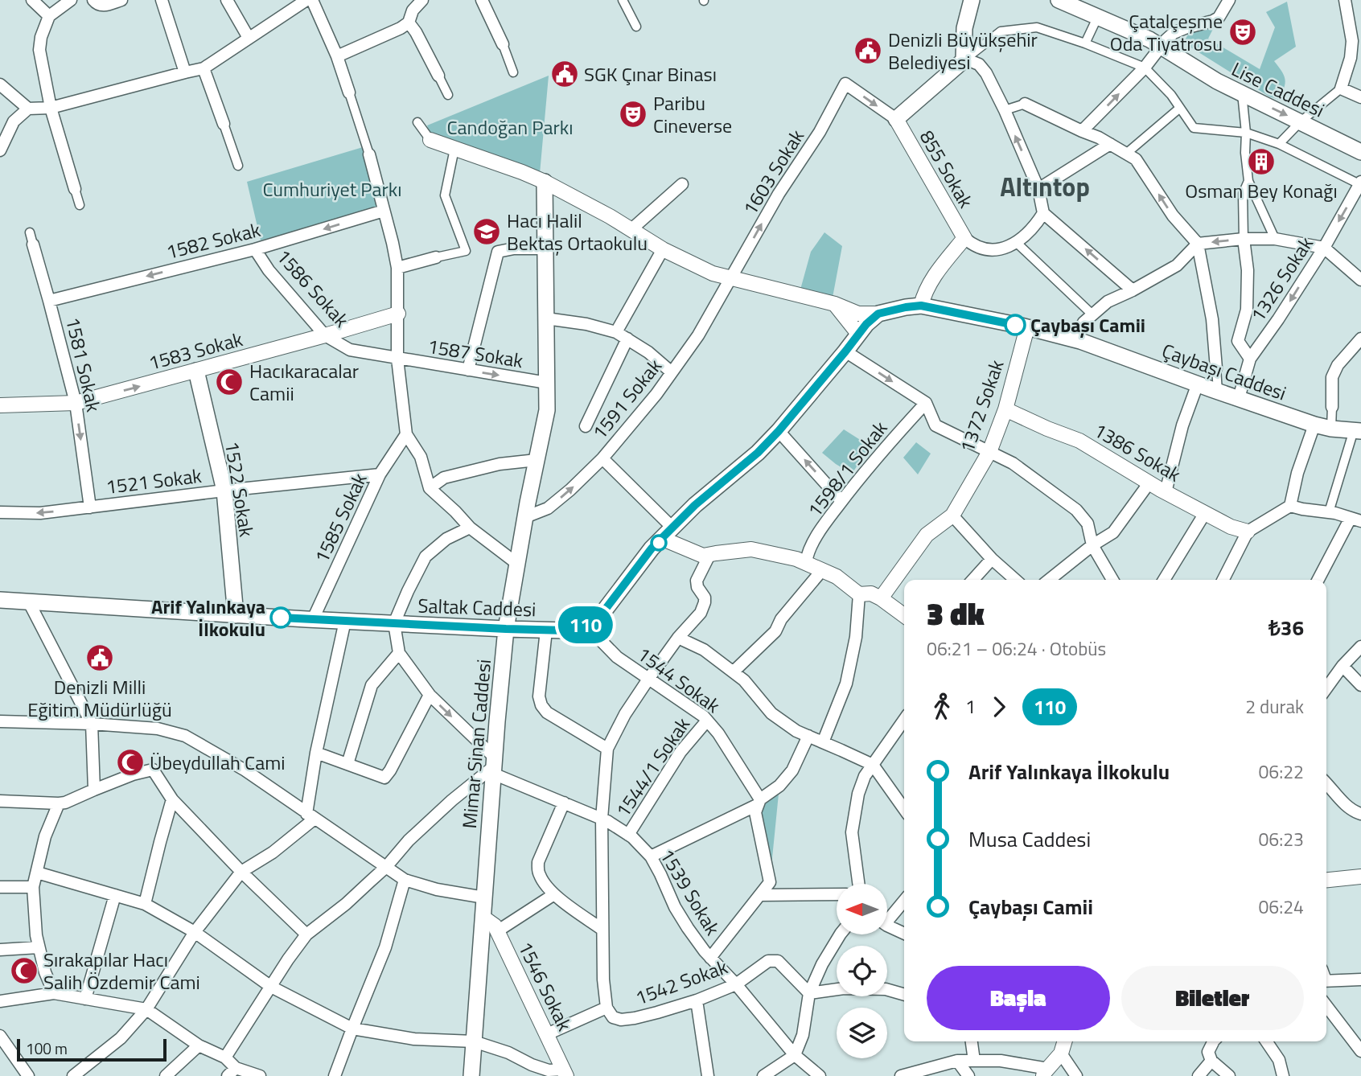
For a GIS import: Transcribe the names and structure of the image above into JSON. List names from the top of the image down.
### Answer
{
  "streets": {
    "main road": [
      "Lise Caddesi",
      "Çaybaşı Caddesi",
      "1522 Sokak",
      "Saltak Caddesi",
      "Mimar Sinan Caddesi"
    ],
    "street": [
      "855 Sokak",
      "1603 Sokak",
      "1582 Sokak",
      "1326 Sokak",
      "1586 Sokak",
      "1583 Sokak",
      "1587 Sokak",
      "1581 Sokak",
      "1591 Sokak",
      "1372 Sokak",
      "1386 Sokak",
      "1598/1 Sokak",
      "1521 Sokak",
      "1585 Sokak",
      "1544 Sokak",
      "1544/1 Sokak",
      "1539 Sokak",
      "1542 Sokak",
      "1546 Sokak"
    ]
  },
  "crossings": [
    ["855 Sokak", "1603 Sokak"],
    ["1603 Sokak", "Çaybaşı Caddesi"],
    ["1603 Sokak", "1591 Sokak"],
    ["1582 Sokak", "1586 Sokak"],
    ["1582 Sokak", "1581 Sokak"],
    ["1326 Sokak", "Çaybaşı Caddesi"],
    ["1586 Sokak", "1583 Sokak"],
    ["1586 Sokak", "1587 Sokak"],
    ["1583 Sokak", "1581 Sokak"],
    ["1583 Sokak", "1522 Sokak"],
    ["1587 Sokak", "Mimar Sinan Caddesi"],
    ["1581 Sokak", "1521 Sokak"],
    ["Çaybaşı Caddesi", "1591 Sokak"],
    ["Çaybaşı Caddesi", "1372 Sokak"],
    ["Çaybaşı Caddesi", "Mimar Sinan Caddesi"],
    ["1591 Sokak", "Mimar Sinan Caddesi"],
    ["1372 Sokak", "1386 Sokak"],
    ["1521 Sokak", "1522 Sokak"],
    ["1521 Sokak", "1585 Sokak"],
    ["1522 Sokak", "Saltak Caddesi"],
    ["1585 Sokak", "Saltak Caddesi"],
    ["Saltak Caddesi", "1544 Sokak"],
    ["Saltak Caddesi", "Mimar Sinan Caddesi"],
    ["1544 Sokak", "1544/1 Sokak"],
    ["Mimar Sinan Caddesi", "1539 Sokak"],
    ["Mimar Sinan Caddesi", "1546 Sokak"],
    ["1544/1 Sokak", "1539 Sokak"],
    ["1539 Sokak", "1542 Sokak"]
  ],
  "one_way": ["1582 Sokak", "1581 Sokak"],
  "districts": ["Altıntop"],
  "parks": ["Candoğan Parkı", "Cumhuriyet Parkı"],
  "places": {
    "theatre": ["Çatalçeşme Oda Tiyatrosu", "Paribu Cineverse"],
    "public building": ["Denizli Büyükşehir Belediyesi", "SGK Çınar Binası", "Denizli Milli Eğitim Müdürlüğü"],
    "building": ["Osman Bey Konağı"],
    "school or university": ["Hacı Halil Bektaş Ortaokulu"],
    "other": ["Çaybaşı Camii", "Arif Yalınkaya İlkokulu"],
    "mosque": ["Hacıkaracalar Camii", "Übeydullah Cami", "Sırakapılar Hacı Salih Özdemir Cami"]
  },
  "lines": ["bus line 110"],
  "scale_bar": "100 m",
  "north": "left",
  "page": {
    "on_map": "110",
    "heading": ["3 dk", "06:21 – 06:24 · Otobüs", "₺36"],
    "legs": ["1", "110", "2 durak"],
    "list": [
      {
        "name": "Arif Yalınkaya İlkokulu",
        "value": "06:22"
      },
      {
        "name": "Musa Caddesi",
        "value": "06:23"
      },
      {
        "name": "Çaybaşı Camii",
        "value": "06:24"
      }
    ],
    "buttons": ["Başla", "Biletler"],
    "scale": "100 m"
  }
}
